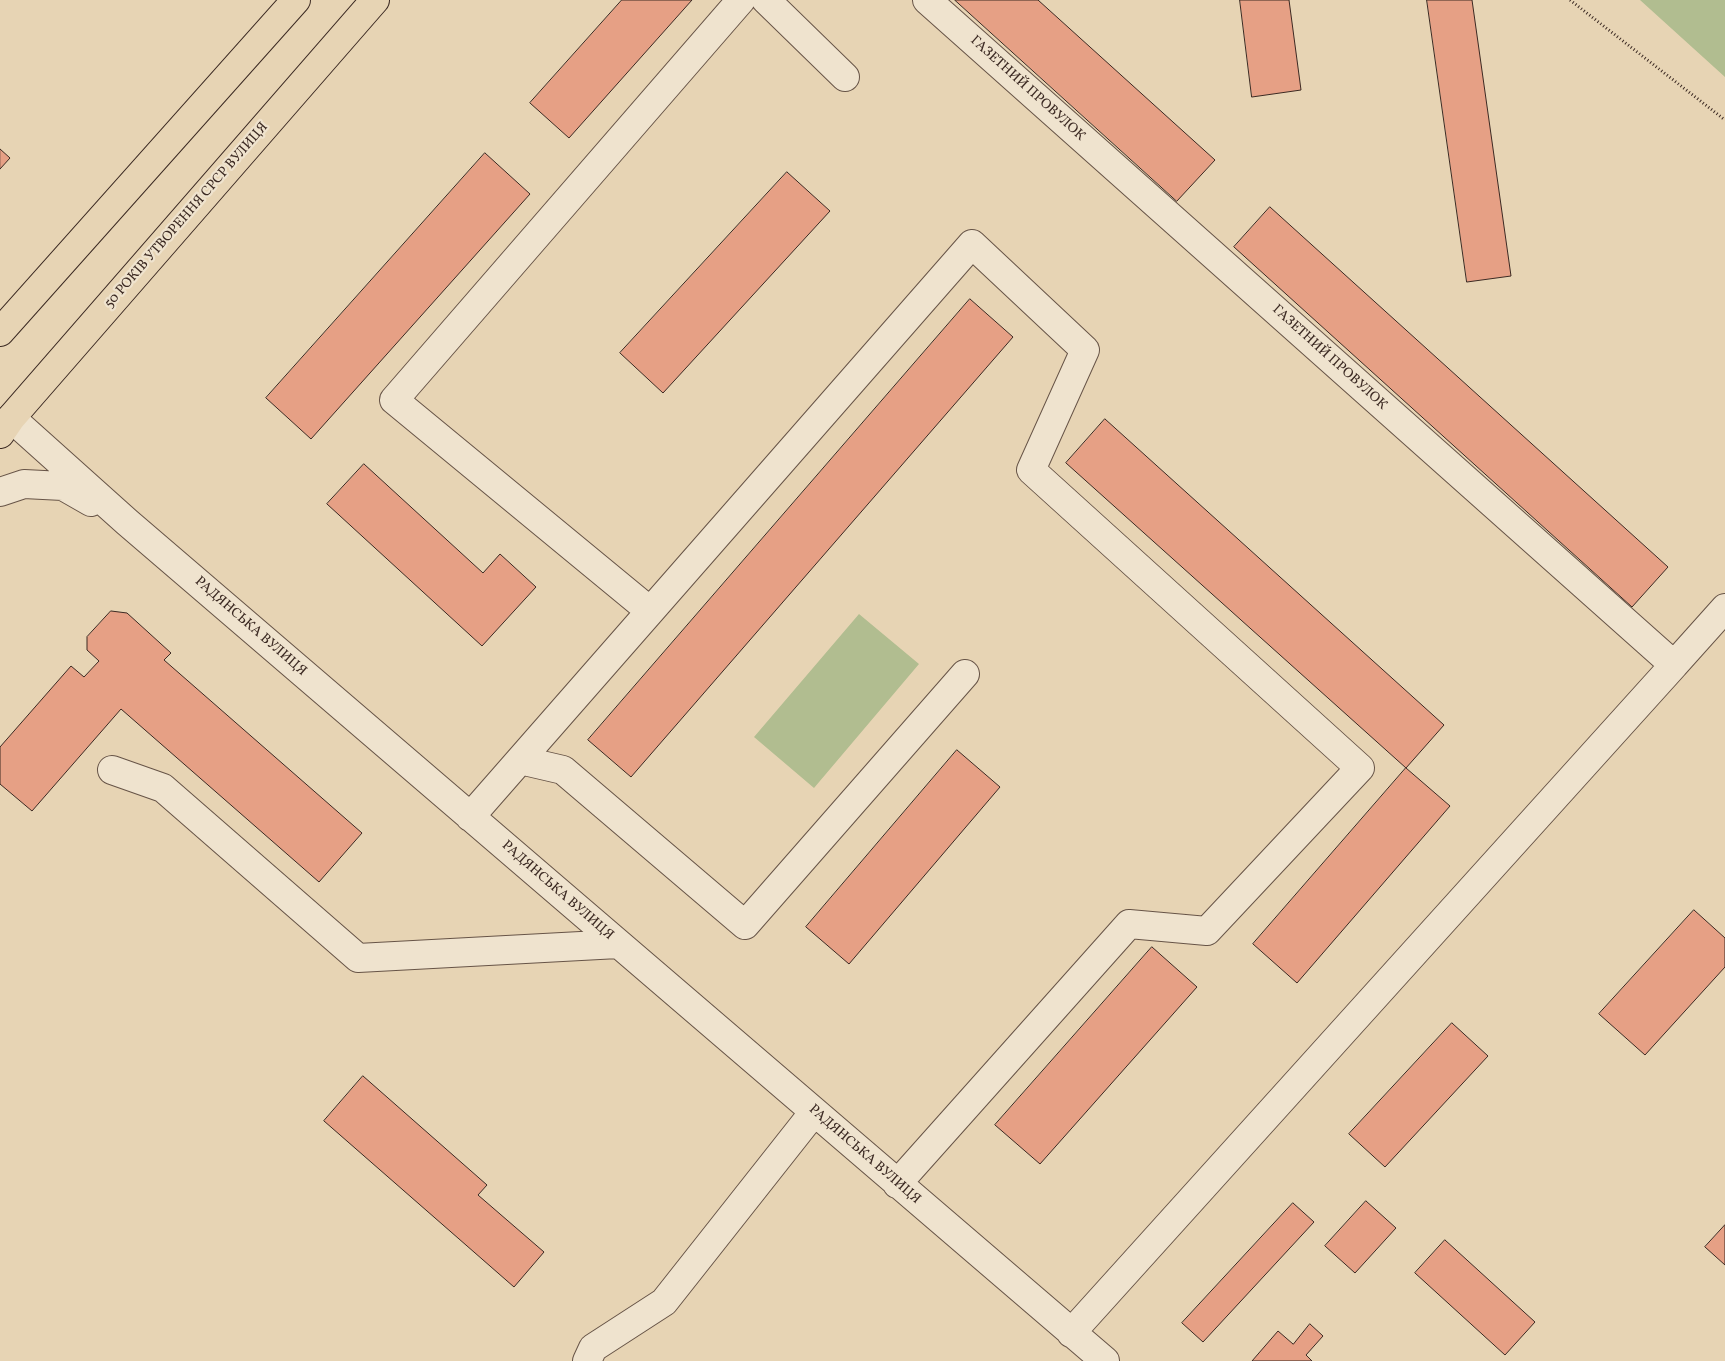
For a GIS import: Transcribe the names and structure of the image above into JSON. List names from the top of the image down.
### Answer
{
  "streets": {
    "main road": ["50 РОКІВ УТВОРЕННЯ СРСР ВУЛИЦЯ"],
    "street": ["ГАЗЕТНИЙ ПРОВУЛОК", "РАДЯНСЬКА ВУЛИЦЯ"]
  },
  "crossings": [
    ["50 РОКІВ УТВОРЕННЯ СРСР ВУЛИЦЯ", "РАДЯНСЬКА ВУЛИЦЯ"]
  ]
}
